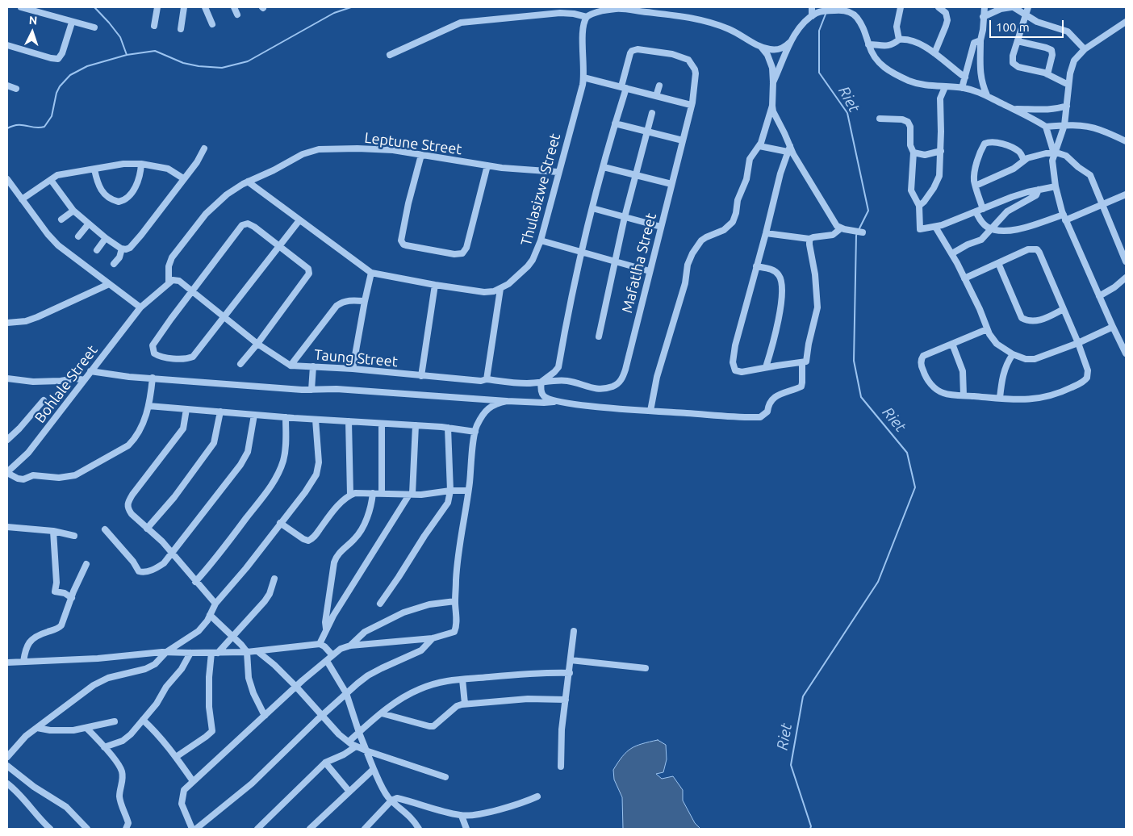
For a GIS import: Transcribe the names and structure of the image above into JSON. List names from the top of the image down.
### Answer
{
  "streets": {
    "street": [
      "Leptune Street",
      "Thulasizwe Street",
      "Mafatlha Street",
      "Taung Street",
      "Bohlale Street"
    ]
  },
  "crossings": [
    ["Leptune Street", "Thulasizwe Street"],
    ["Leptune Street", "Bohlale Street"],
    ["Mafatlha Street", "Taung Street"]
  ],
  "water": ["Riet"],
  "scale_bar": "100 m",
  "north": "top"
}
